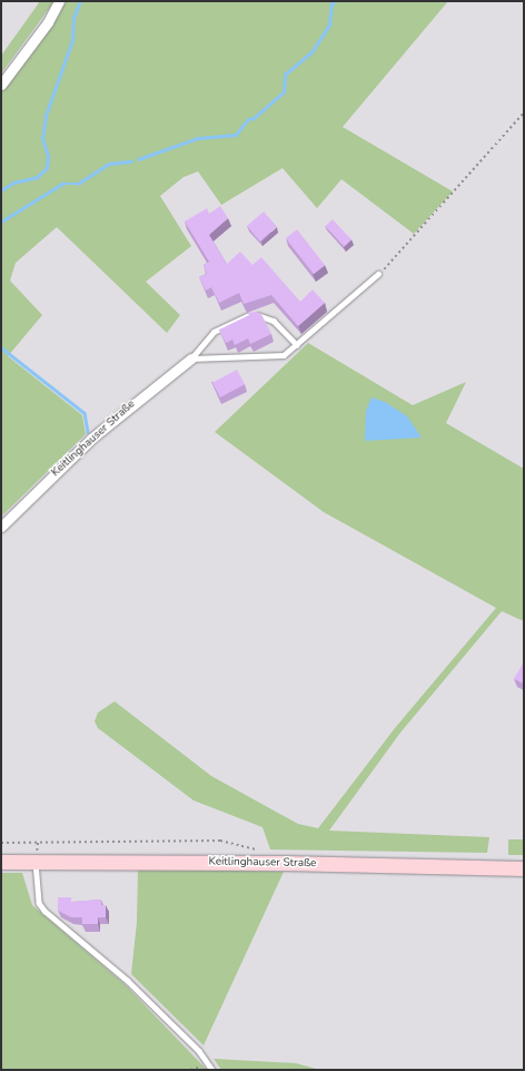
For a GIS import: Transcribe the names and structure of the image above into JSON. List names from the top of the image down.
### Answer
{
  "streets": {
    "main road": ["Keitlinghauser Straße"]
  }
}
